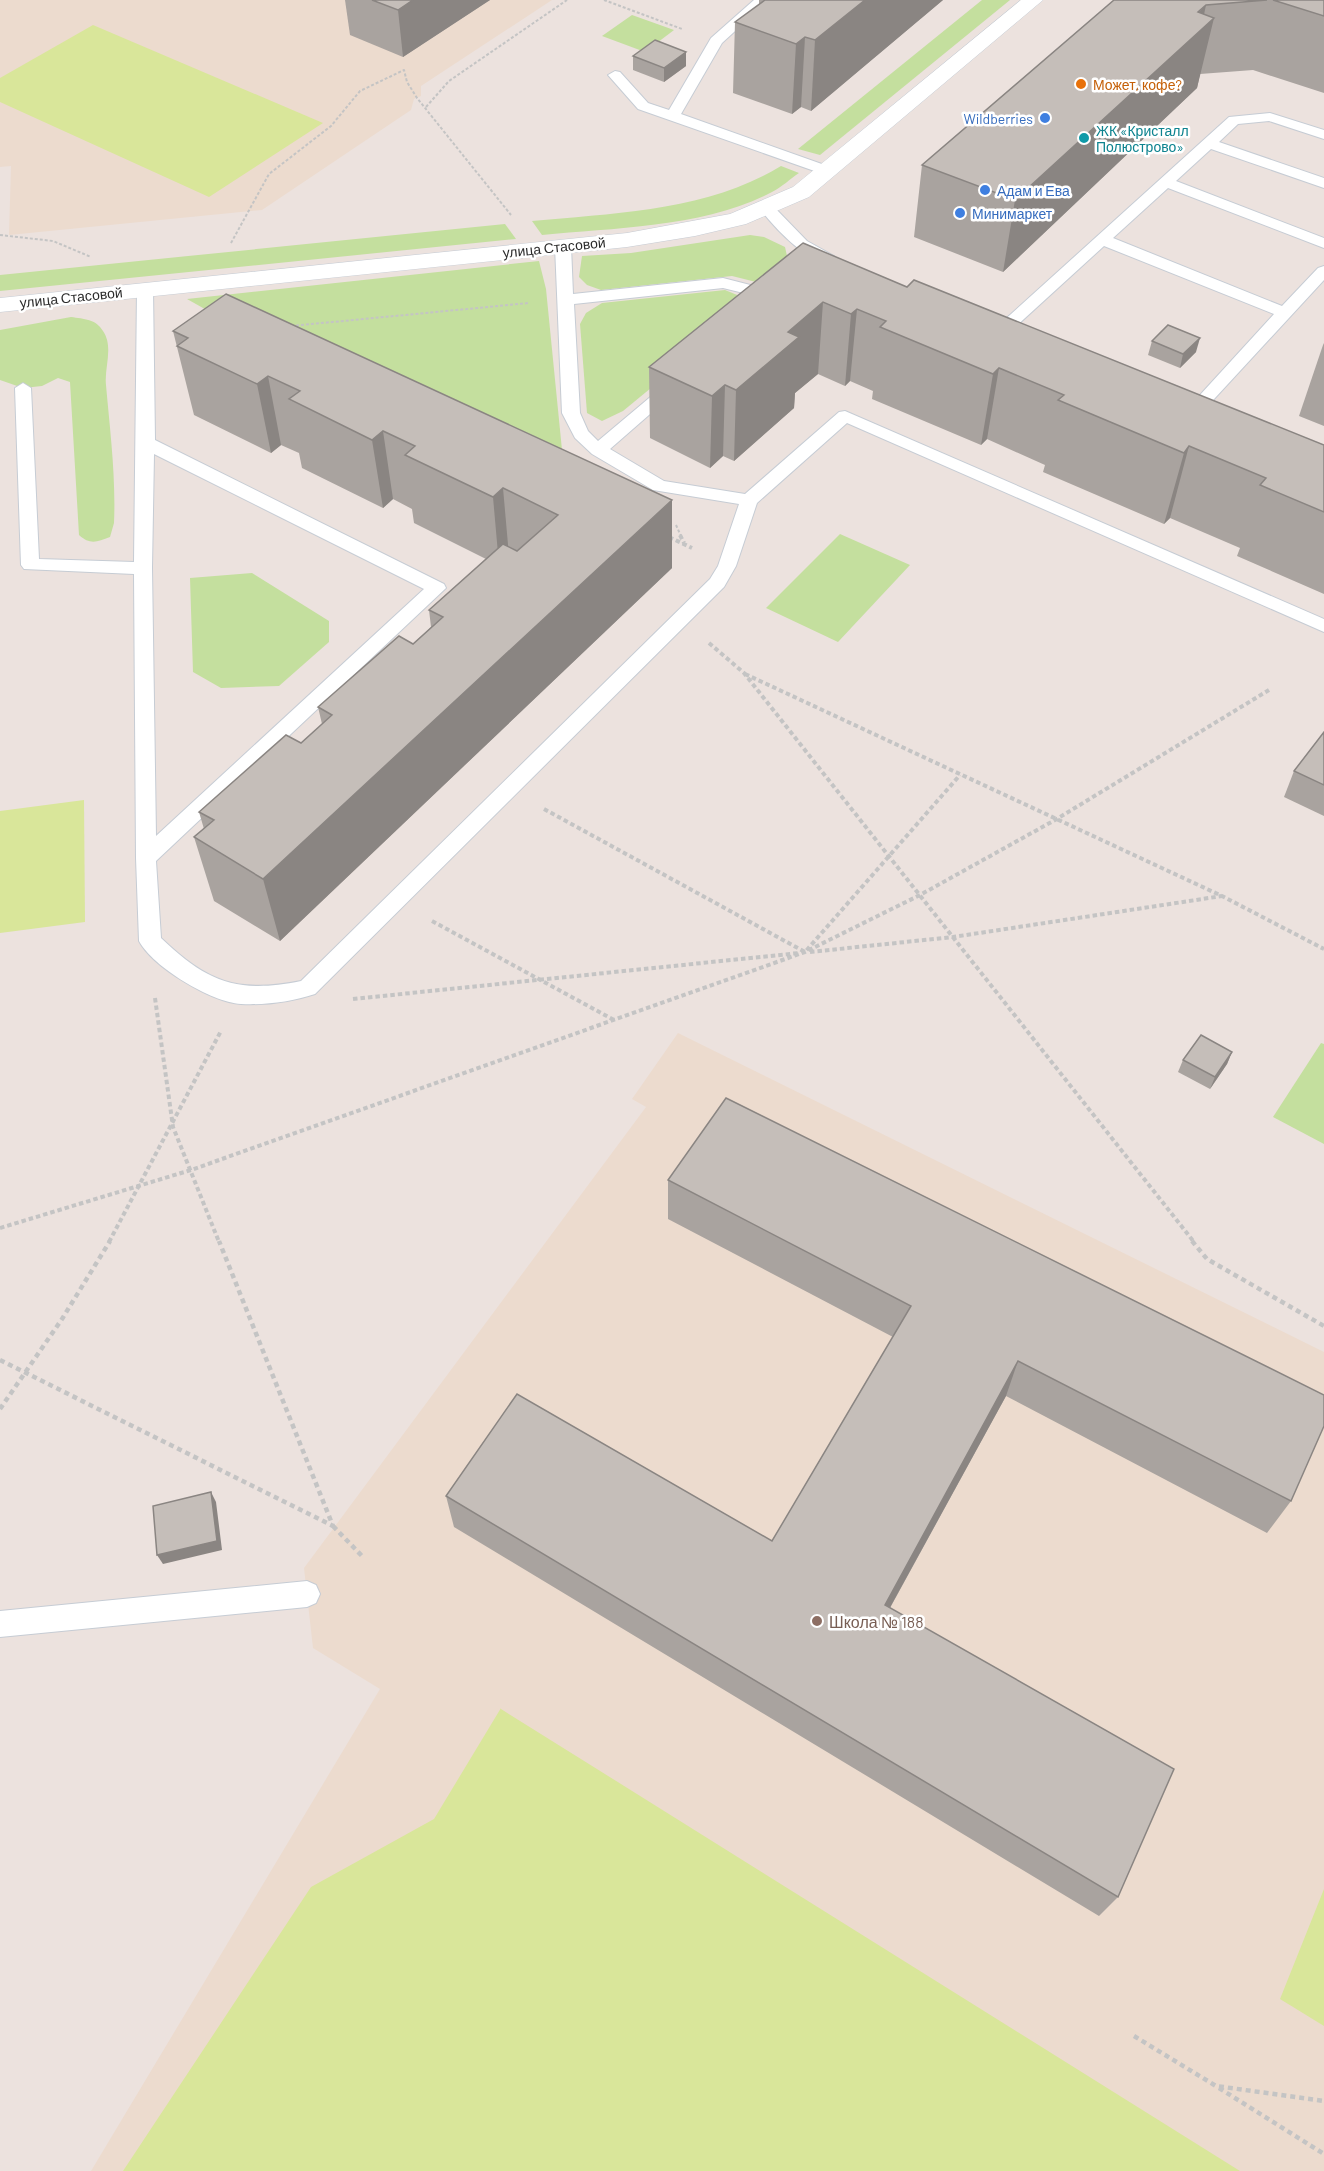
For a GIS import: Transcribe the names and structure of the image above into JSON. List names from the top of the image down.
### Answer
{
  "streets": {
    "street": ["улица Стасовой"]
  },
  "places": [
    "Может, кофе?",
    "Wildberries",
    "ЖК «Кристалл Полюстрово»",
    "Адам и Ева",
    "Минимаркет",
    "Школа № 188"
  ]
}
